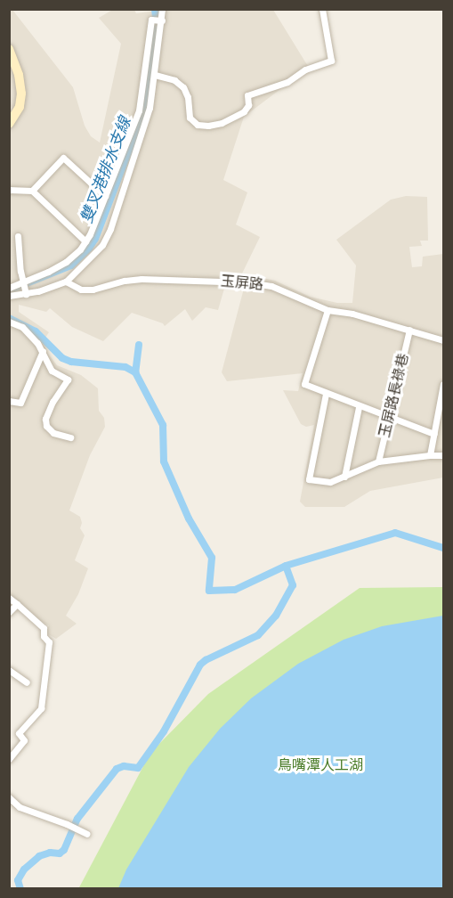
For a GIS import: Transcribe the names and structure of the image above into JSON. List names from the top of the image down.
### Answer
{
  "streets": {
    "street": ["玉屏路", "玉屏路長祿巷"]
  },
  "crossings": [
    ["玉屏路", "玉屏路長祿巷"]
  ],
  "water": ["雙叉港排水支線"],
  "parks": ["鳥嘴潭人工湖"]
}
